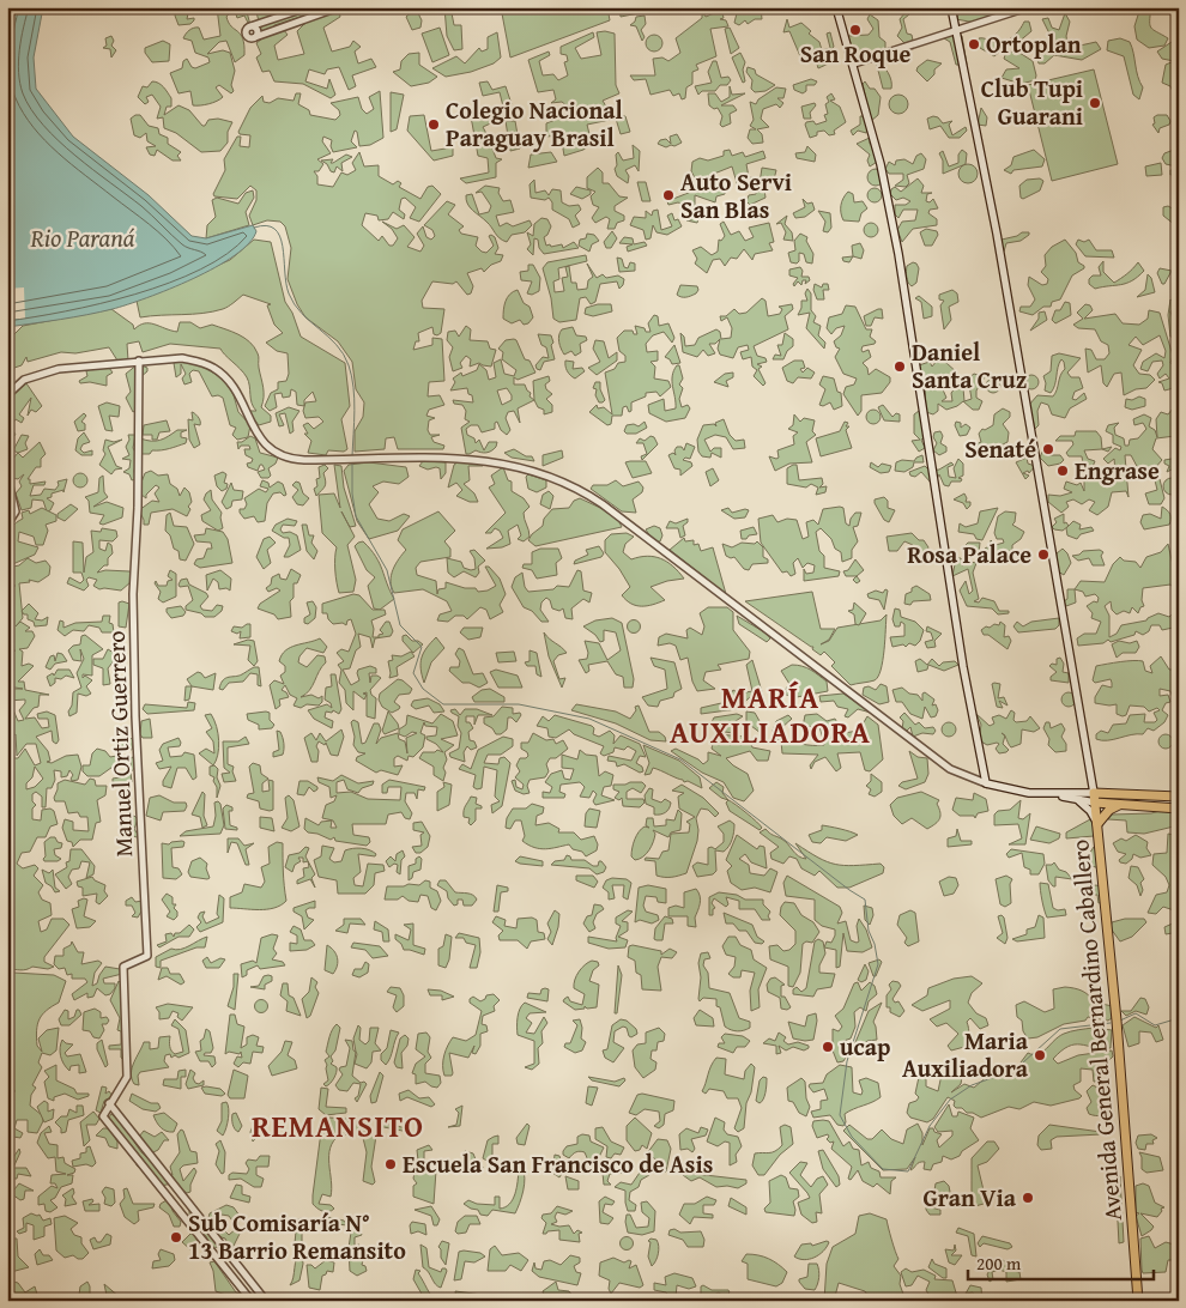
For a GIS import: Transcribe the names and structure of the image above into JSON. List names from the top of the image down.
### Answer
{
  "streets": {
    "main road": ["Avenida General Bernardino Caballero"],
    "street": ["Manuel Ortiz Guerrero"]
  },
  "districts": ["MARÍA AUXILIADORA", "REMANSITO"],
  "water": ["Rio Paraná"],
  "places": [
    "San Roque",
    "Ortoplan",
    "Club Tupi Guarani",
    "Colegio Nacional Paraguay Brasil",
    "Auto Servi San Blas",
    "Daniel Santa Cruz",
    "Senaté",
    "Engrase",
    "Rosa Palace",
    "ucap",
    "Maria Auxiliadora",
    "Escuela San Francisco de Asis",
    "Gran Via",
    "Sub Comisaría N° 13 Barrio Remansito"
  ],
  "scale_bar": "200 m"
}
